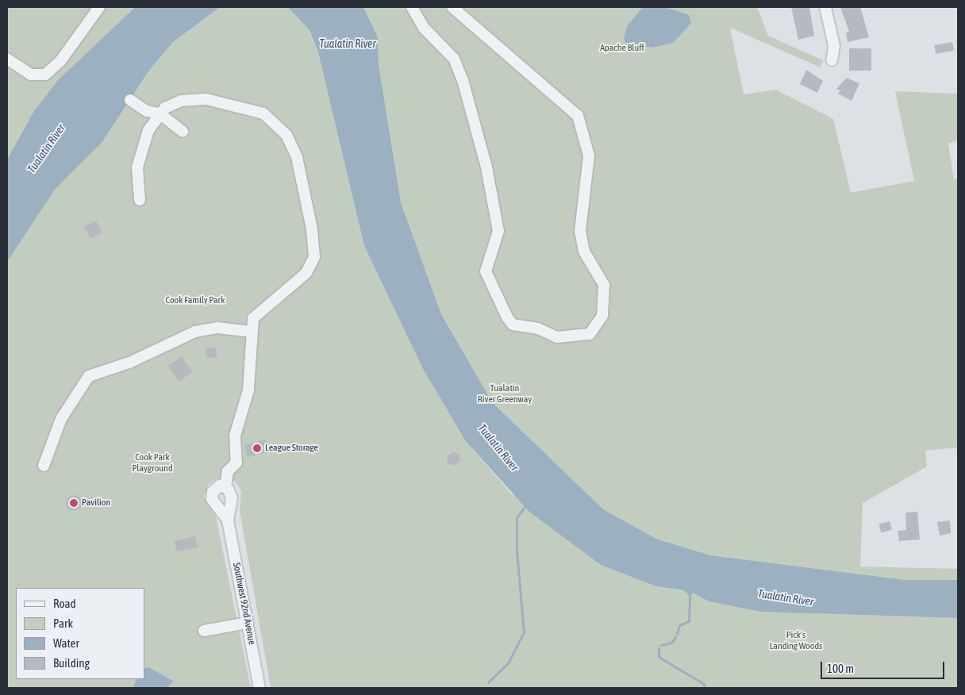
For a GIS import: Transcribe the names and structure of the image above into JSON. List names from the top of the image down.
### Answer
{
  "streets": {
    "street": ["Southwest 92nd Avenue"]
  },
  "water": ["Tualatin River"],
  "parks": [
    "Apache Bluff",
    "Cook Family Park",
    "Tualatin River Greenway",
    "Cook Park Playground",
    "Pick's Landing Woods"
  ],
  "places": ["League Storage", "Pavilion"],
  "legend": [
    "Road",
    "Park",
    "Water",
    "Building"
  ],
  "scale_bar": "100 m"
}
